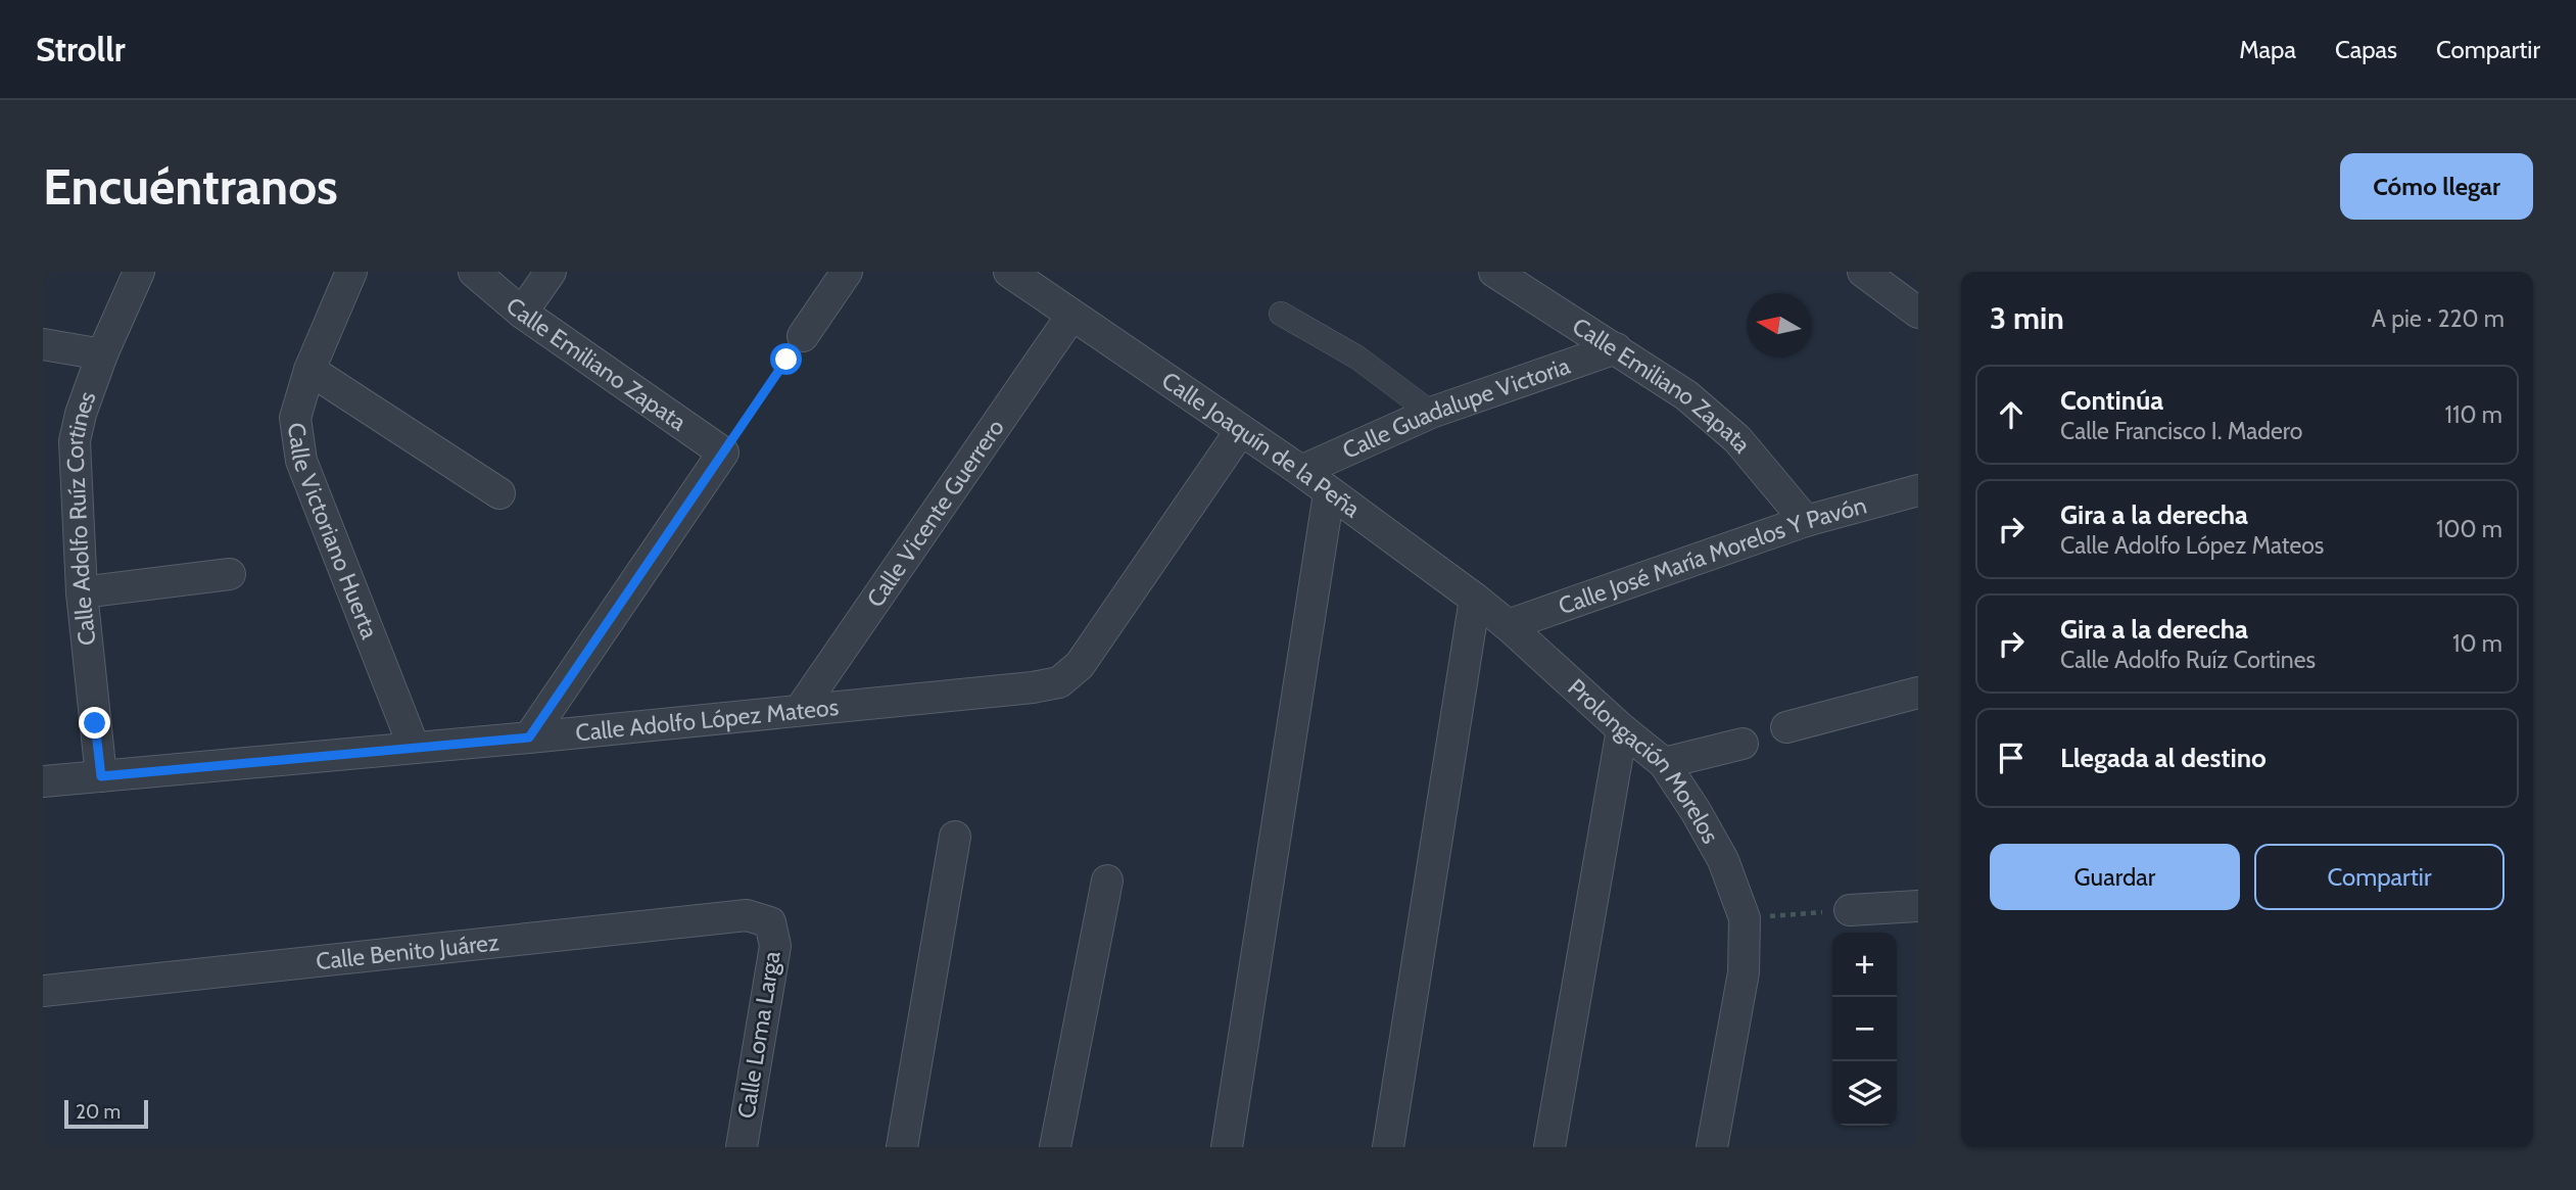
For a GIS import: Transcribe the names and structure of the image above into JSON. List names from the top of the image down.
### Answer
{
  "streets": {
    "street": [
      "Calle Emiliano Zapata",
      "Calle Guadalupe Victoria",
      "Calle Joaquín de la Peña",
      "Calle Vicente Guerrero",
      "Calle Adolfo Ruíz Cortines",
      "Calle Victoriano Huerta",
      "Calle José María Morelos Y Pavón",
      "Calle Adolfo López Mateos",
      "Prolongación Morelos",
      "Calle Benito Juárez",
      "Calle Loma Larga"
    ]
  },
  "crossings": [
    ["Calle Emiliano Zapata", "Calle Guadalupe Victoria"],
    ["Calle Emiliano Zapata", "Calle José María Morelos Y Pavón"],
    ["Calle Guadalupe Victoria", "Calle Joaquín de la Peña"],
    ["Calle Joaquín de la Peña", "Calle Vicente Guerrero"],
    ["Calle Joaquín de la Peña", "Calle José María Morelos Y Pavón"],
    ["Calle Joaquín de la Peña", "Calle Adolfo López Mateos"],
    ["Calle Joaquín de la Peña", "Prolongación Morelos"],
    ["Calle Vicente Guerrero", "Calle Adolfo López Mateos"],
    ["Calle Adolfo Ruíz Cortines", "Calle Adolfo López Mateos"],
    ["Calle Victoriano Huerta", "Calle Adolfo López Mateos"],
    ["Calle José María Morelos Y Pavón", "Prolongación Morelos"],
    ["Calle Benito Juárez", "Calle Loma Larga"]
  ],
  "scale_bar": "20 m",
  "north": "left",
  "page": {
    "header": "Strollr",
    "nav": ["Mapa", "Capas", "Compartir"],
    "buttons": [
      "Cómo llegar",
      ["Guardar", "Compartir"]
    ],
    "title": "Encuéntranos",
    "heading": ["3 min", "A pie · 220 m"],
    "list": [
      ["Continúa", "Calle Francisco I. Madero", "110 m"],
      ["Gira a la derecha", "Calle Adolfo López Mateos", "100 m"],
      ["Gira a la derecha", "Calle Adolfo Ruíz Cortines", "10 m"],
      "Llegada al destino"
    ],
    "map_buttons": ["+", "−"],
    "scale": "20 m"
  }
}
